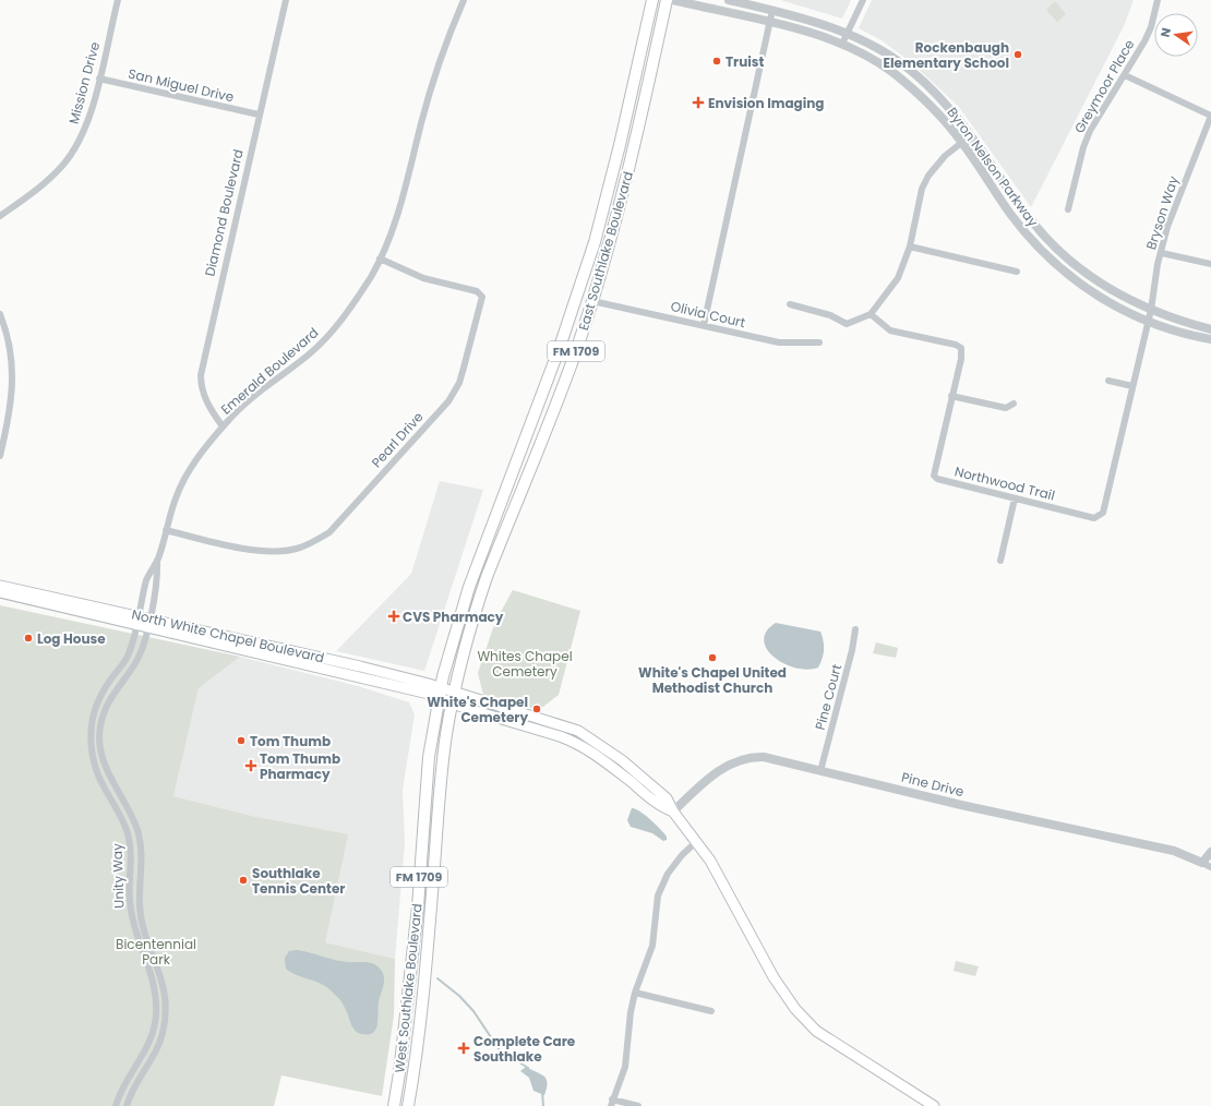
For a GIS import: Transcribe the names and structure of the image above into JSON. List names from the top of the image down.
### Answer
{
  "streets": {
    "main road": [
      "East Southlake Boulevard",
      "FM 1709",
      "North White Chapel Boulevard",
      "West Southlake Boulevard"
    ],
    "street": [
      "Mission Drive",
      "San Miguel Drive",
      "Greymoor Place",
      "Byron Nelson Parkway",
      "Diamond Boulevard",
      "Bryson Way",
      "Olivia Court",
      "Emerald Boulevard",
      "Pearl Drive",
      "Northwood Trail",
      "Pine Court",
      "Pine Drive",
      "Unity Way"
    ]
  },
  "crossings": [
    ["Mission Drive", "San Miguel Drive"],
    ["San Miguel Drive", "Diamond Boulevard"],
    ["Byron Nelson Parkway", "Bryson Way"],
    ["Byron Nelson Parkway", "Northwood Trail"],
    ["Diamond Boulevard", "Emerald Boulevard"],
    ["Bryson Way", "Northwood Trail"],
    ["East Southlake Boulevard", "Olivia Court"],
    ["East Southlake Boulevard", "North White Chapel Boulevard"],
    ["East Southlake Boulevard", "West Southlake Boulevard"],
    ["Emerald Boulevard", "Pearl Drive"],
    ["Emerald Boulevard", "North White Chapel Boulevard"],
    ["Emerald Boulevard", "Unity Way"],
    ["North White Chapel Boulevard", "Pine Drive"],
    ["North White Chapel Boulevard", "Unity Way"],
    ["North White Chapel Boulevard", "West Southlake Boulevard"],
    ["Pine Court", "Pine Drive"]
  ],
  "parks": ["Whites Chapel Cemetery", "Bicentennial Park"],
  "places": {
    "other": [
      "Rockenbaugh Elementary School",
      "Truist",
      "Log House",
      "White's Chapel United Methodist Church",
      "White's Chapel Cemetery",
      "Tom Thumb",
      "Southlake Tennis Center"
    ],
    "health": [
      "Envision Imaging",
      "CVS Pharmacy",
      "Tom Thumb Pharmacy",
      "Complete Care Southlake"
    ]
  },
  "north": "left"
}
